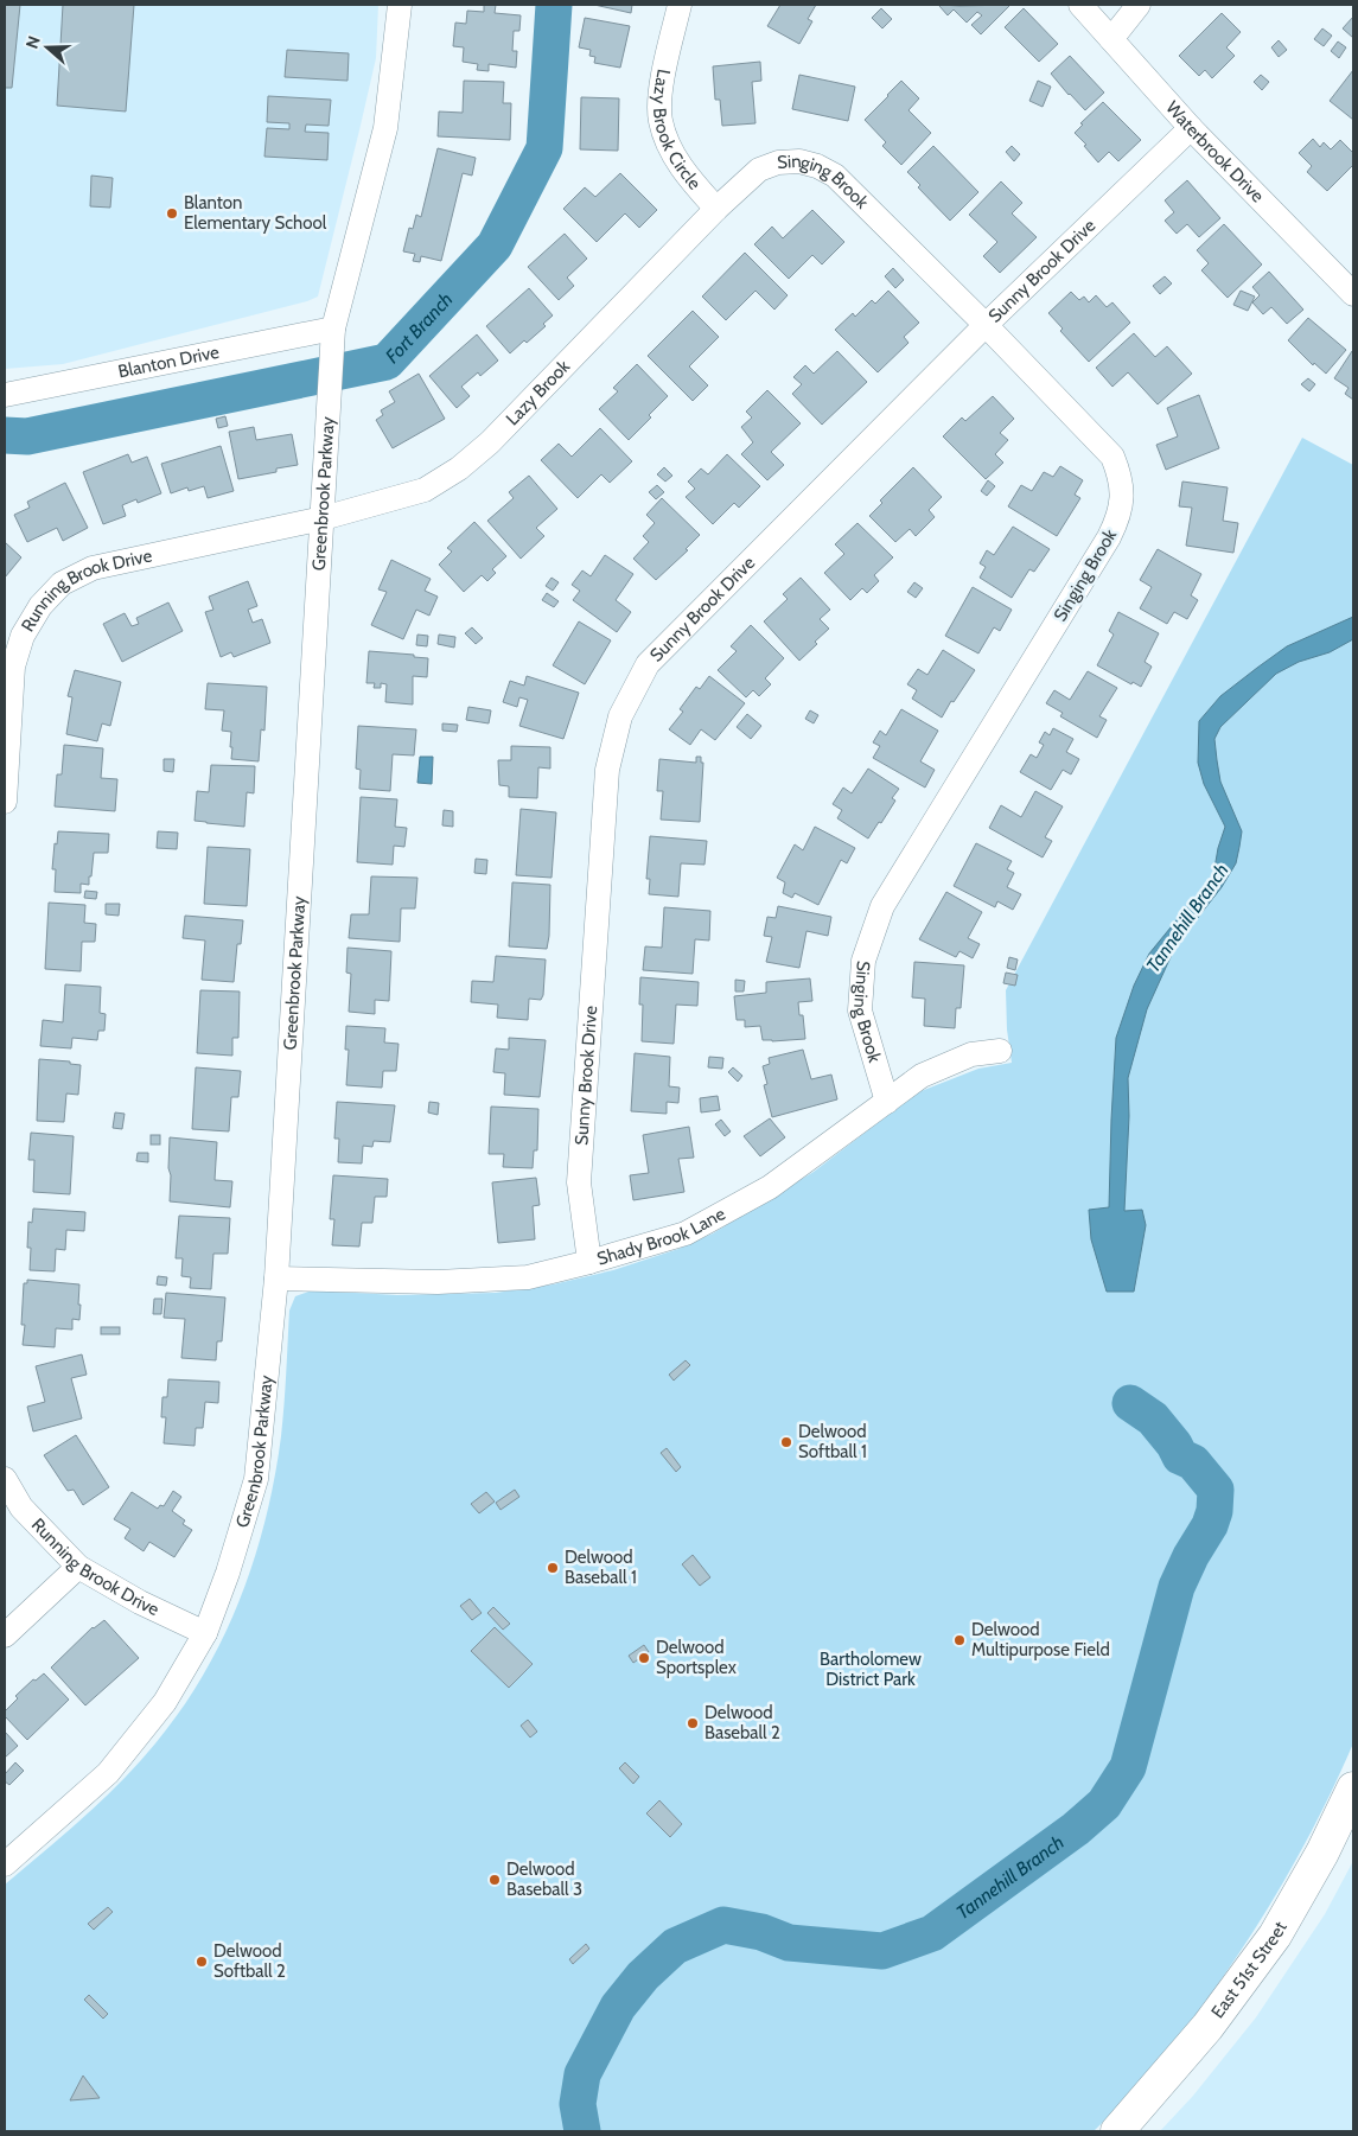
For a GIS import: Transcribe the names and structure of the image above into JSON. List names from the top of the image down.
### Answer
{
  "streets": {
    "main road": ["East 51st Street"],
    "street": [
      "Lazy Brook Circle",
      "Waterbrook Drive",
      "Singing Brook",
      "Sunny Brook Drive",
      "Blanton Drive",
      "Lazy Brook",
      "Greenbrook Parkway",
      "Running Brook Drive",
      "Shady Brook Lane"
    ]
  },
  "crossings": [
    ["Lazy Brook Circle", "Singing Brook"],
    ["Lazy Brook Circle", "Lazy Brook"],
    ["Waterbrook Drive", "Sunny Brook Drive"],
    ["Singing Brook", "Sunny Brook Drive"],
    ["Singing Brook", "Lazy Brook"],
    ["Singing Brook", "Shady Brook Lane"],
    ["Sunny Brook Drive", "Shady Brook Lane"],
    ["Blanton Drive", "Greenbrook Parkway"],
    ["Lazy Brook", "Greenbrook Parkway"],
    ["Lazy Brook", "Running Brook Drive"],
    ["Greenbrook Parkway", "Running Brook Drive"],
    ["Greenbrook Parkway", "Shady Brook Lane"]
  ],
  "water": ["Fort Branch", "Tannehill Branch"],
  "parks": ["Bartholomew District Park"],
  "places": [
    "Blanton Elementary School",
    "Delwood Softball 1",
    "Delwood Baseball 1",
    "Delwood Multipurpose Field",
    "Delwood Sportsplex",
    "Delwood Baseball 2",
    "Delwood Baseball 3",
    "Delwood Softball 2"
  ],
  "north": "left"
}
